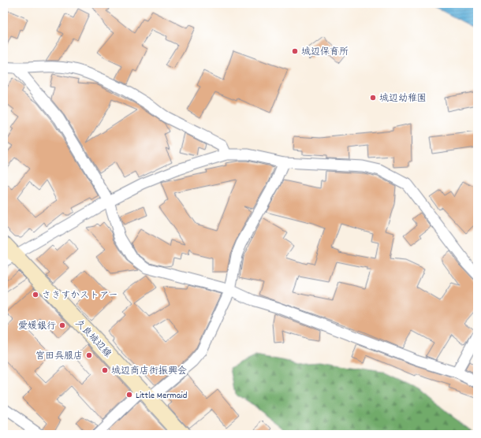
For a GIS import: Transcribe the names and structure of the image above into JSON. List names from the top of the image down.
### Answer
{
  "streets": {
    "main road": ["久良城辺線"]
  },
  "places": [
    "城辺保育所",
    "城辺幼稚園",
    "さきすかストアー",
    "愛媛銀行",
    "宮田呉服店",
    "城辺商店街振興会",
    "Little Mermaid"
  ]
}
